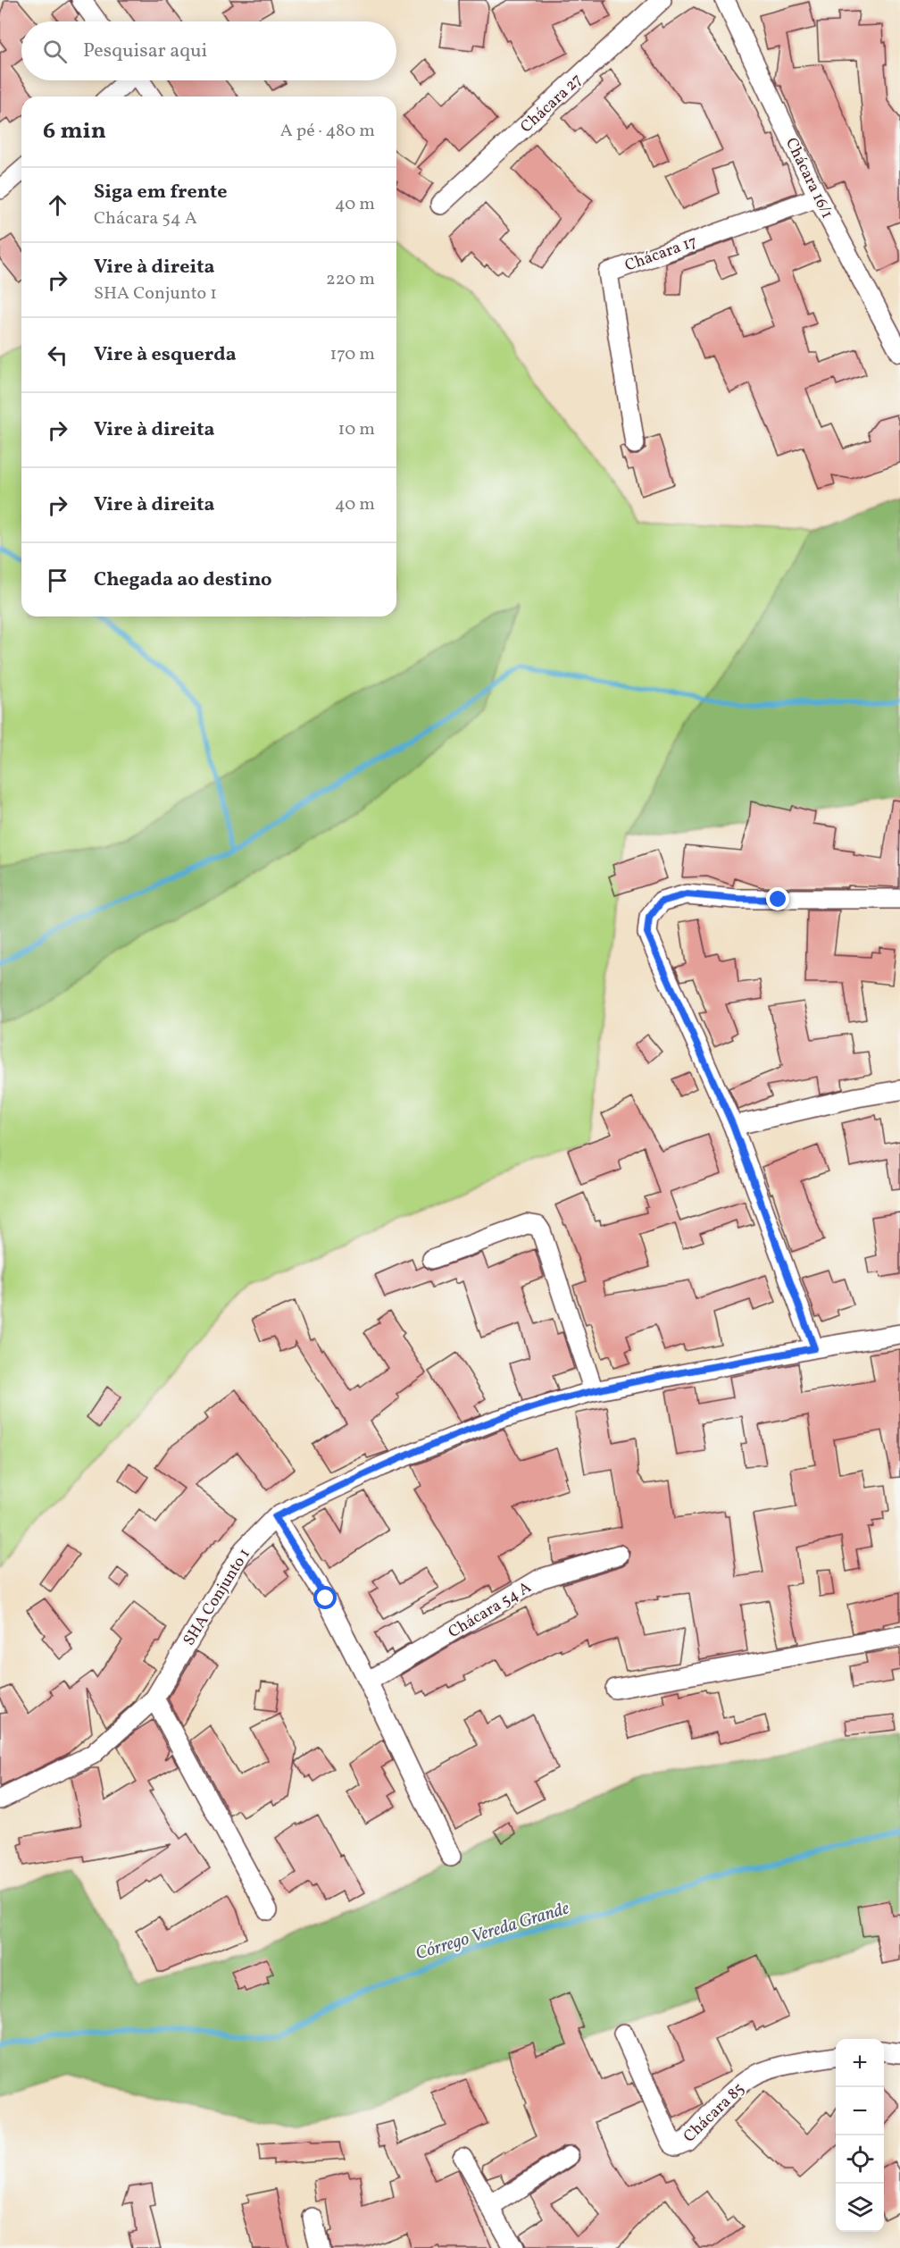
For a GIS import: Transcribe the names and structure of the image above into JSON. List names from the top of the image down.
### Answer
{
  "streets": {
    "street": [
      "Chácara 27",
      "Chácara 16/1",
      "Chácara 17",
      "SHA Conjunto 1",
      "Chácara 54 A",
      "Chácara 85"
    ]
  },
  "crossings": [
    ["Chácara 16/1", "Chácara 17"]
  ],
  "water": ["Córrego Vereda Grande"],
  "page": {
    "search": "Pesquisar aqui",
    "heading": ["6 min", "A pé · 480 m"],
    "list": [
      ["Siga em frente", "Chácara 54 A", "40 m"],
      ["Vire à direita", "SHA Conjunto 1", "220 m"],
      ["Vire à esquerda", "170 m"],
      ["Vire à direita", "10 m"],
      ["Vire à direita", "40 m"],
      "Chegada ao destino"
    ],
    "map_buttons": ["+", "−"]
  }
}
